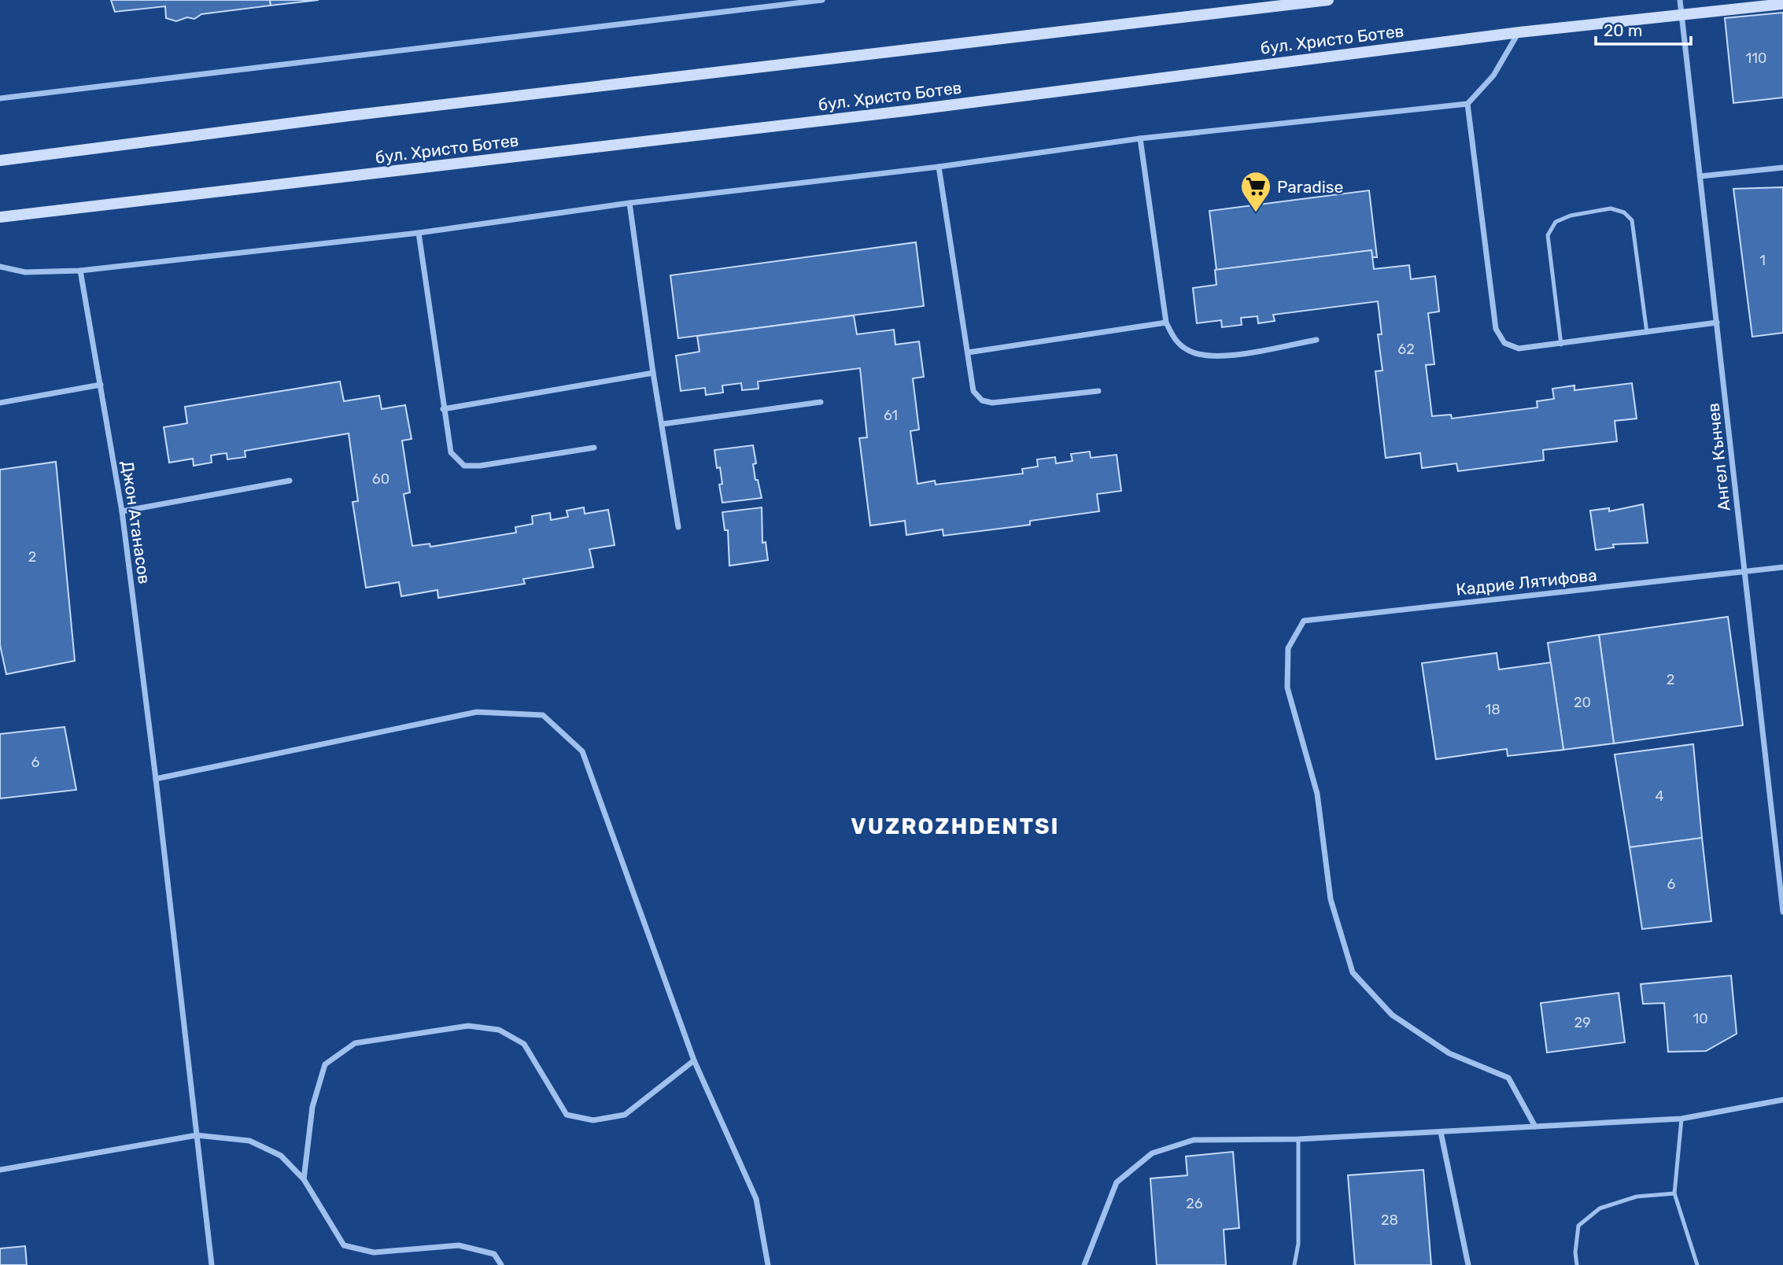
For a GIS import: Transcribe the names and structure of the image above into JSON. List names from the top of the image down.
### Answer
{
  "streets": {
    "main road": ["бул. Христо Ботев"],
    "street": ["Ангел Кънчев", "Джон Атанасов", "Кадрие Лятифова"]
  },
  "crossings": [
    ["бул. Христо Ботев", "Ангел Кънчев"],
    ["Ангел Кънчев", "Кадрие Лятифова"]
  ],
  "districts": ["VUZROZHDENTSI"],
  "places": {
    "supermarket": ["Paradise"]
  },
  "house_numbers": [
    "110",
    "1",
    "62",
    "61",
    "60",
    "2",
    "2",
    "20",
    "18",
    "6",
    "4",
    "6",
    "10",
    "29",
    "26",
    "28"
  ],
  "scale_bar": "20 m"
}
